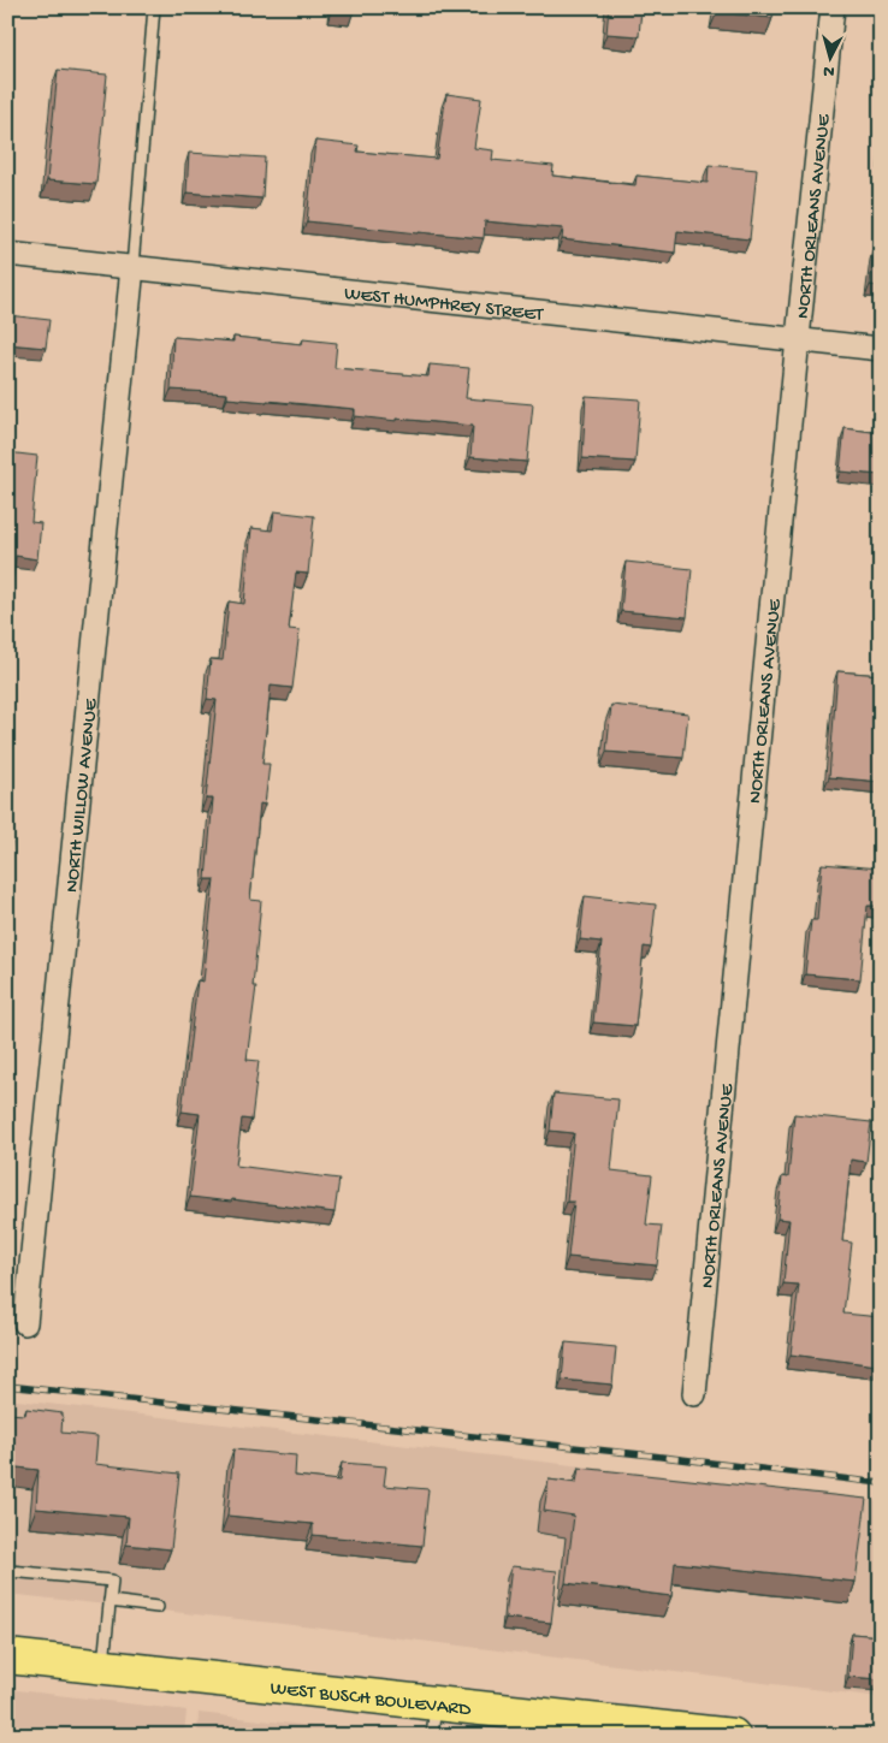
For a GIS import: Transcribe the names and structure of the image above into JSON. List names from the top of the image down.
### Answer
{
  "streets": {
    "main road": ["WEST BUSCH BOULEVARD"],
    "street": ["NORTH ORLEANS AVENUE", "WEST HUMPHREY STREET", "NORTH WILLOW AVENUE"]
  },
  "crossings": [
    ["NORTH ORLEANS AVENUE", "WEST HUMPHREY STREET"],
    ["WEST HUMPHREY STREET", "NORTH WILLOW AVENUE"]
  ],
  "north": "bottom"
}
